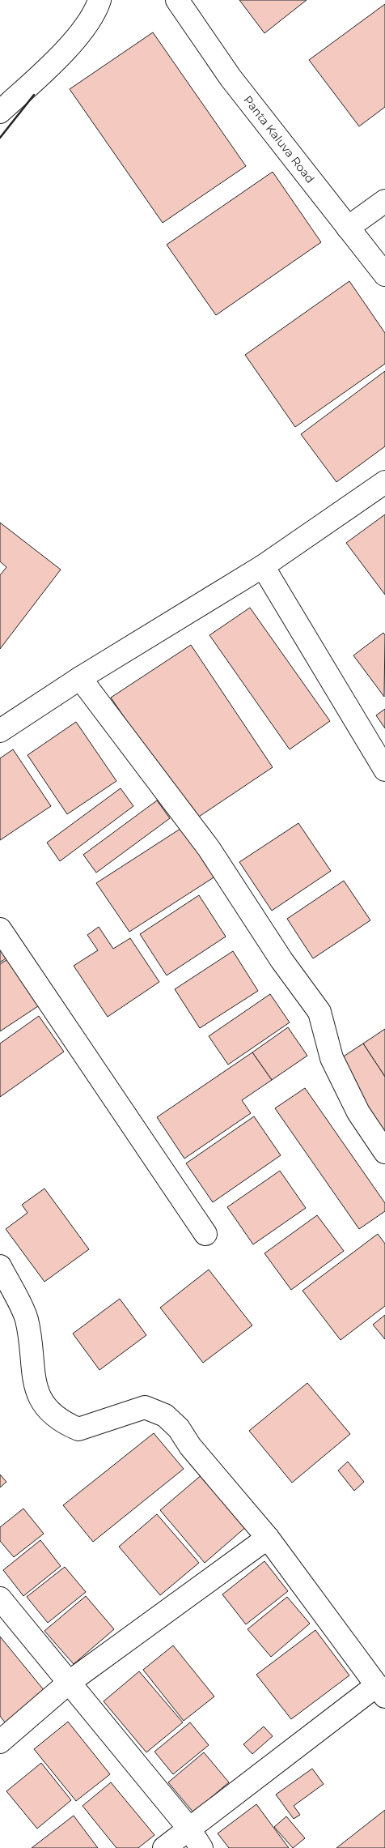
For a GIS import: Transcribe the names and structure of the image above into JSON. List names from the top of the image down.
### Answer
{
  "streets": {
    "street": ["Panta Kaluva Road"]
  }
}
